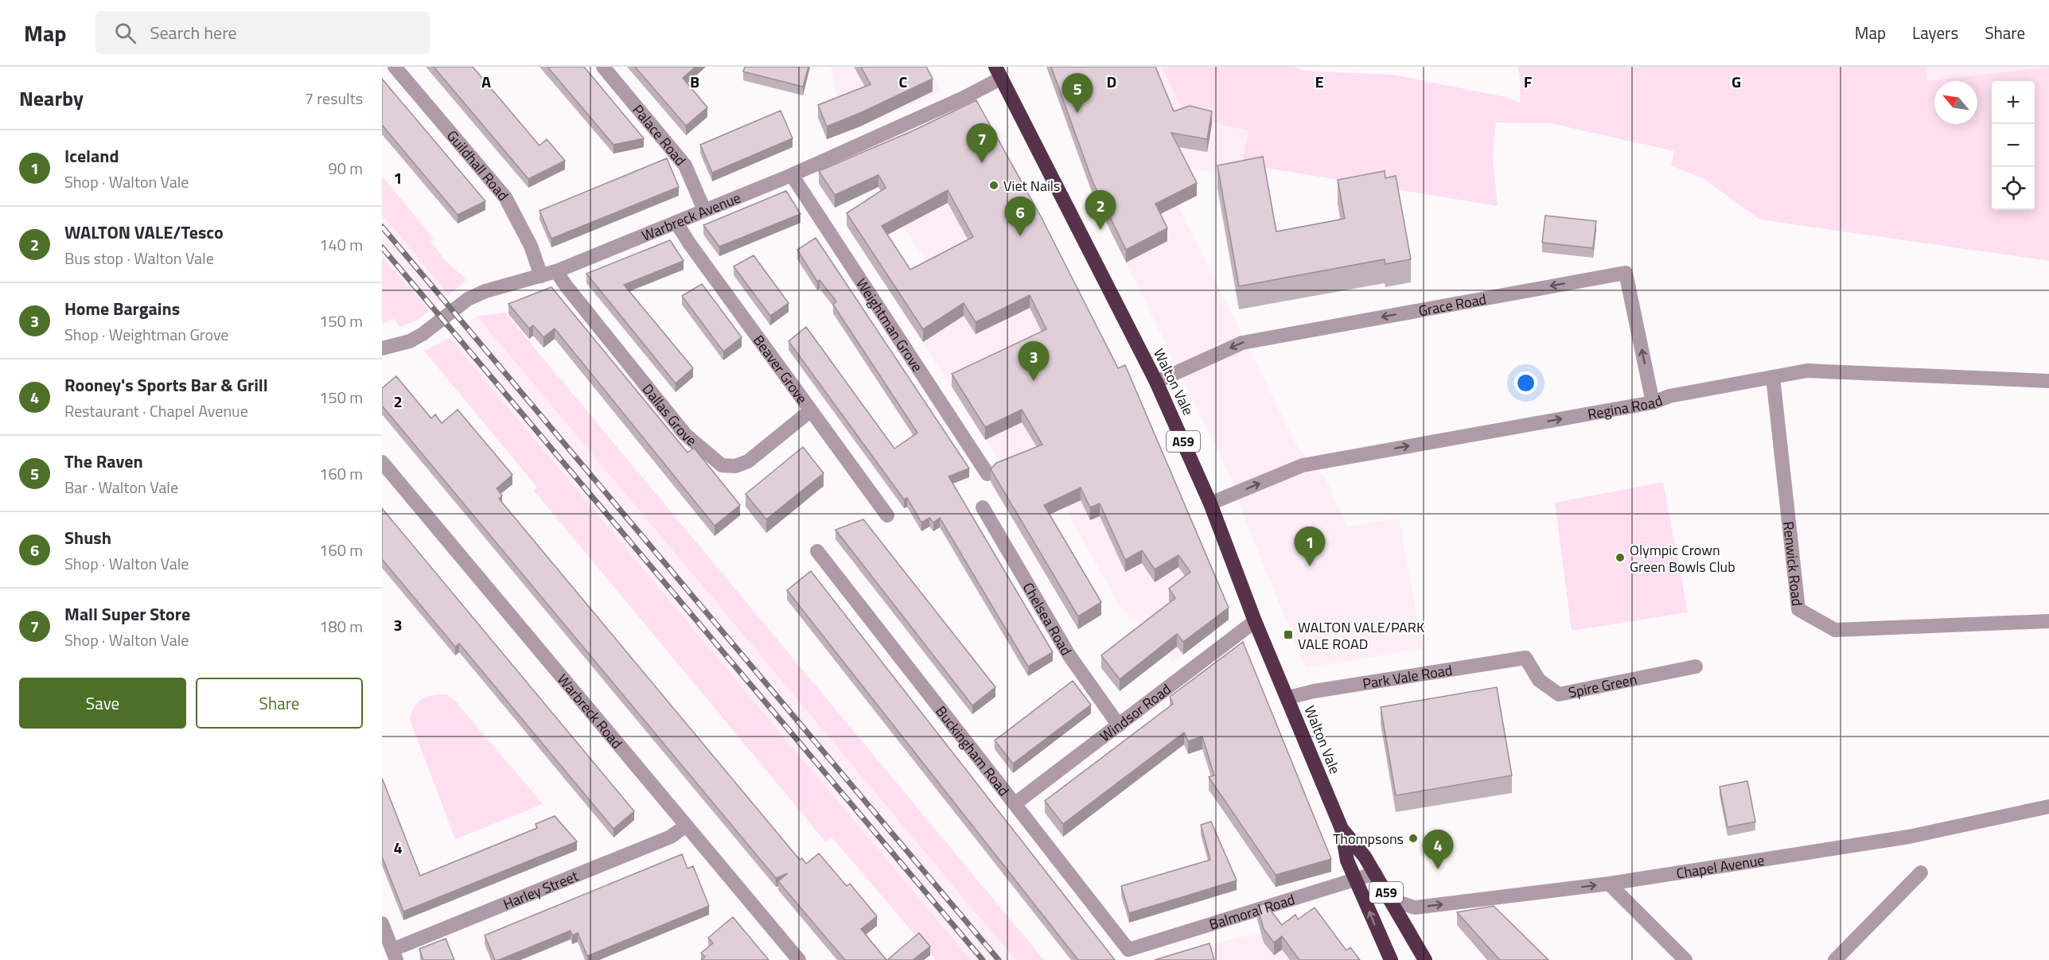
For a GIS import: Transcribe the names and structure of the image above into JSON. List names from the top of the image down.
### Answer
{
  "streets": {
    "highway": ["Walton Vale", "A59"],
    "street": [
      "Palace Road",
      "Guildhall Road",
      "Warbreck Avenue",
      "Grace Road",
      "Weightman Grove",
      "Beaver Grove",
      "Regina Road",
      "Dallas Grove",
      "Renwick Road",
      "Chelsea Road",
      "Park Vale Road",
      "Spire Green",
      "Warbreck Road",
      "Windsor Road",
      "Buckingham Road",
      "Chapel Avenue",
      "Harley Street",
      "Balmoral Road"
    ]
  },
  "crossings": [
    ["Palace Road", "Warbreck Avenue"],
    ["Guildhall Road", "Warbreck Avenue"],
    ["Warbreck Avenue", "Weightman Grove"],
    ["Warbreck Avenue", "Beaver Grove"],
    ["Warbreck Avenue", "Walton Vale"],
    ["Warbreck Avenue", "Dallas Grove"],
    ["Grace Road", "Walton Vale"],
    ["Grace Road", "Regina Road"],
    ["Beaver Grove", "Dallas Grove"],
    ["Walton Vale", "Regina Road"],
    ["Walton Vale", "Park Vale Road"],
    ["Walton Vale", "Windsor Road"],
    ["Walton Vale", "Chapel Avenue"],
    ["Walton Vale", "Balmoral Road"],
    ["Regina Road", "Renwick Road"],
    ["Chelsea Road", "Windsor Road"],
    ["Park Vale Road", "Spire Green"],
    ["Warbreck Road", "Harley Street"],
    ["Windsor Road", "Buckingham Road"],
    ["Buckingham Road", "Balmoral Road"]
  ],
  "one_way": ["Grace Road", "Regina Road"],
  "places": {
    "other": ["Viet Nails", "Olympic Crown Green Bowls Club", "Thompsons"],
    "transit": ["WALTON VALE/PARK VALE ROAD"]
  },
  "north": "top left",
  "page": {
    "header": "Map",
    "search": "Search here",
    "nav": ["Map", "Layers", "Share"],
    "heading": ["Nearby", "7 results"],
    "pins": [
      "5",
      "7",
      "2",
      "6",
      "3",
      "1",
      "4"
    ],
    "map_buttons": ["+", "−"],
    "list": [
      {
        "mark": "1",
        "name": "Iceland",
        "note": "Shop · Walton Vale",
        "value": "90 m"
      },
      {
        "mark": "2",
        "name": "WALTON VALE/Tesco",
        "note": "Bus stop · Walton Vale",
        "value": "140 m"
      },
      {
        "mark": "3",
        "name": "Home Bargains",
        "note": "Shop · Weightman Grove",
        "value": "150 m"
      },
      {
        "mark": "4",
        "name": "Rooney's Sports Bar & Grill",
        "note": "Restaurant · Chapel Avenue",
        "value": "150 m"
      },
      {
        "mark": "5",
        "name": "The Raven",
        "note": "Bar · Walton Vale",
        "value": "160 m"
      },
      {
        "mark": "6",
        "name": "Shush",
        "note": "Shop · Walton Vale",
        "value": "160 m"
      },
      {
        "mark": "7",
        "name": "Mall Super Store",
        "note": "Shop · Walton Vale",
        "value": "180 m"
      }
    ],
    "buttons": ["Save", "Share"]
  },
  "grid": {
    "columns": [
      "A",
      "B",
      "C",
      "D",
      "E",
      "F",
      "G"
    ],
    "rows": [
      "1",
      "2",
      "3",
      "4"
    ]
  }
}
